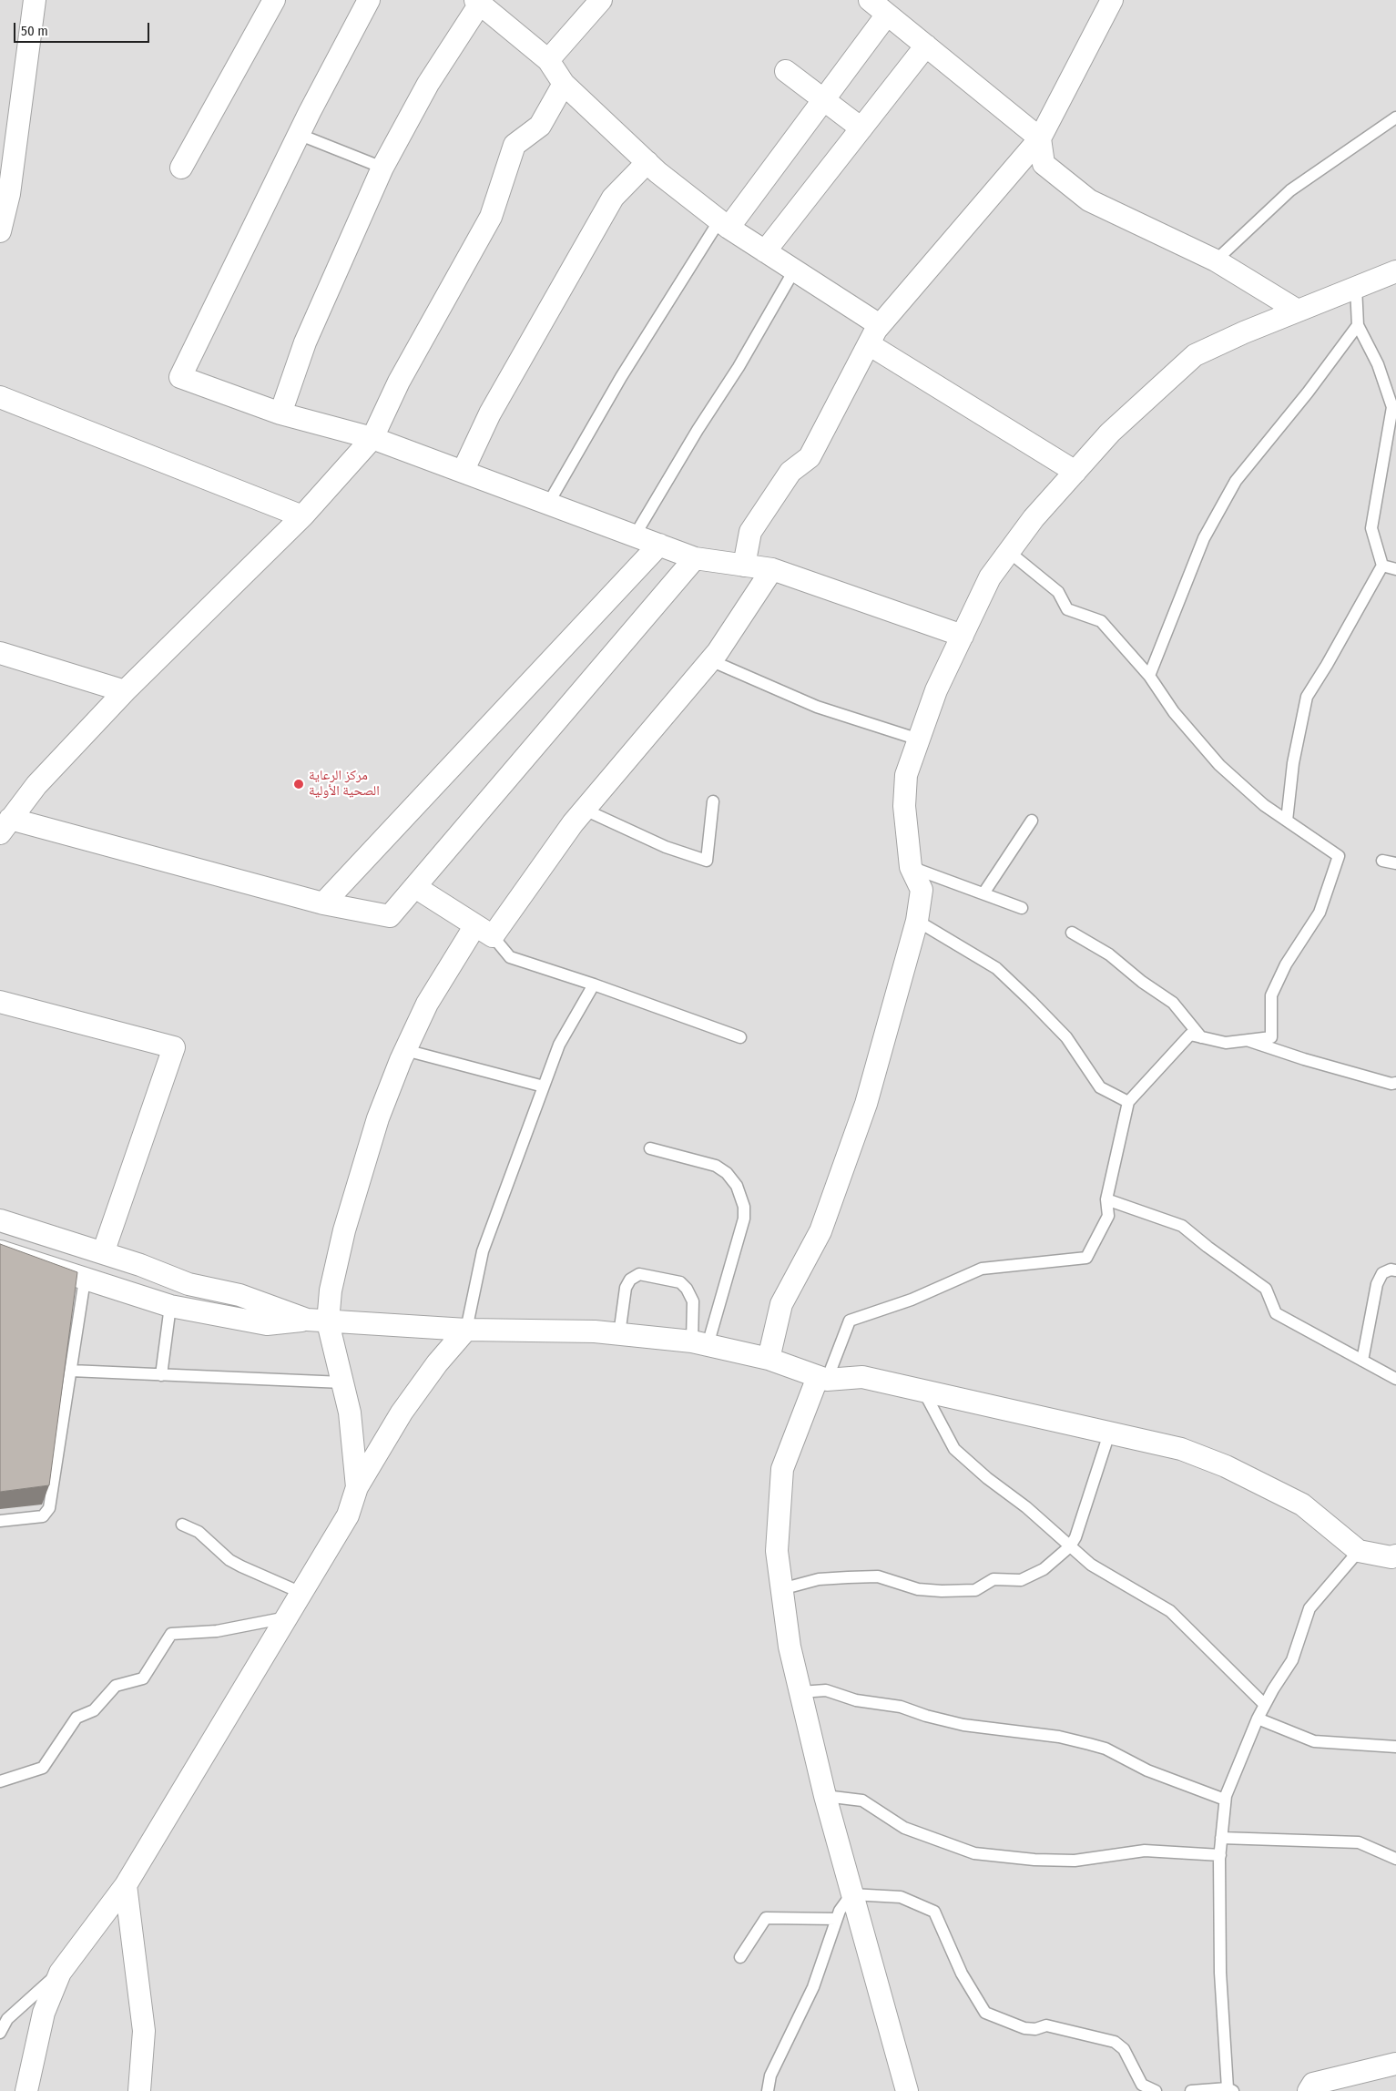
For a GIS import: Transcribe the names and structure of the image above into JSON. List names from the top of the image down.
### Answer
{
  "places": ["مركز الرعاية الصحية الأولية"],
  "scale_bar": "50 m"
}
